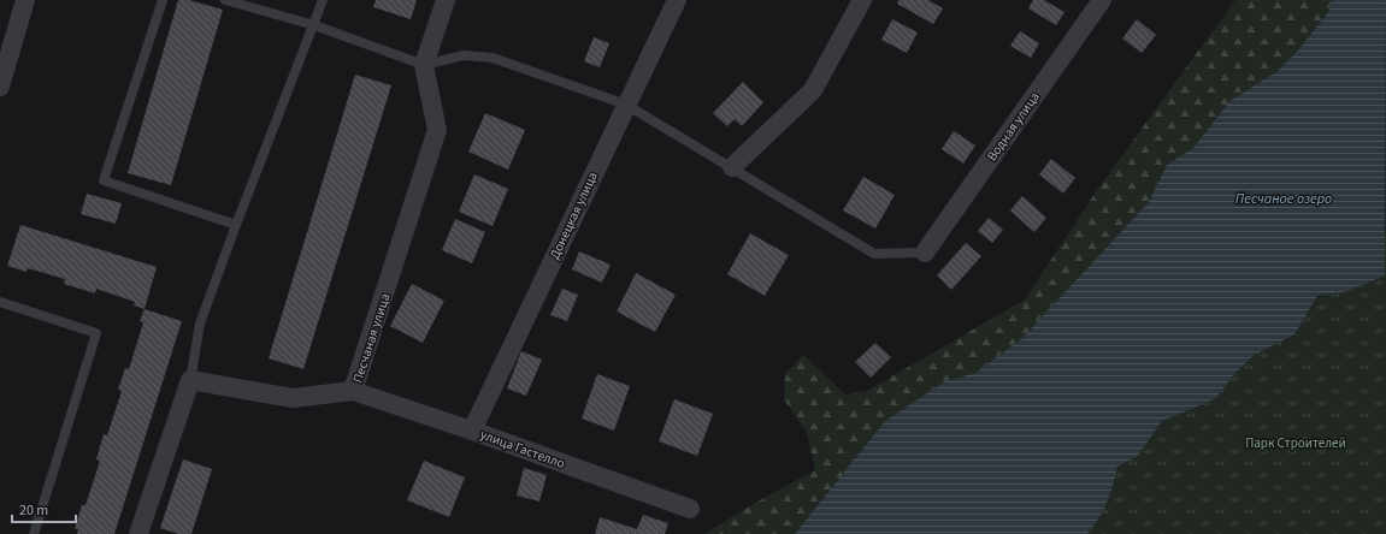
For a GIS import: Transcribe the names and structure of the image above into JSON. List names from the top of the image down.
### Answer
{
  "streets": {
    "street": [
      "Водная улица",
      "Донецкая улица",
      "Песчаная улица",
      "улица Гастелло"
    ]
  },
  "crossings": [
    ["Донецкая улица", "улица Гастелло"],
    ["Песчаная улица", "улица Гастелло"]
  ],
  "water": ["Песчаное озеро"],
  "parks": ["Парк Строителей"],
  "scale_bar": "20 m"
}
